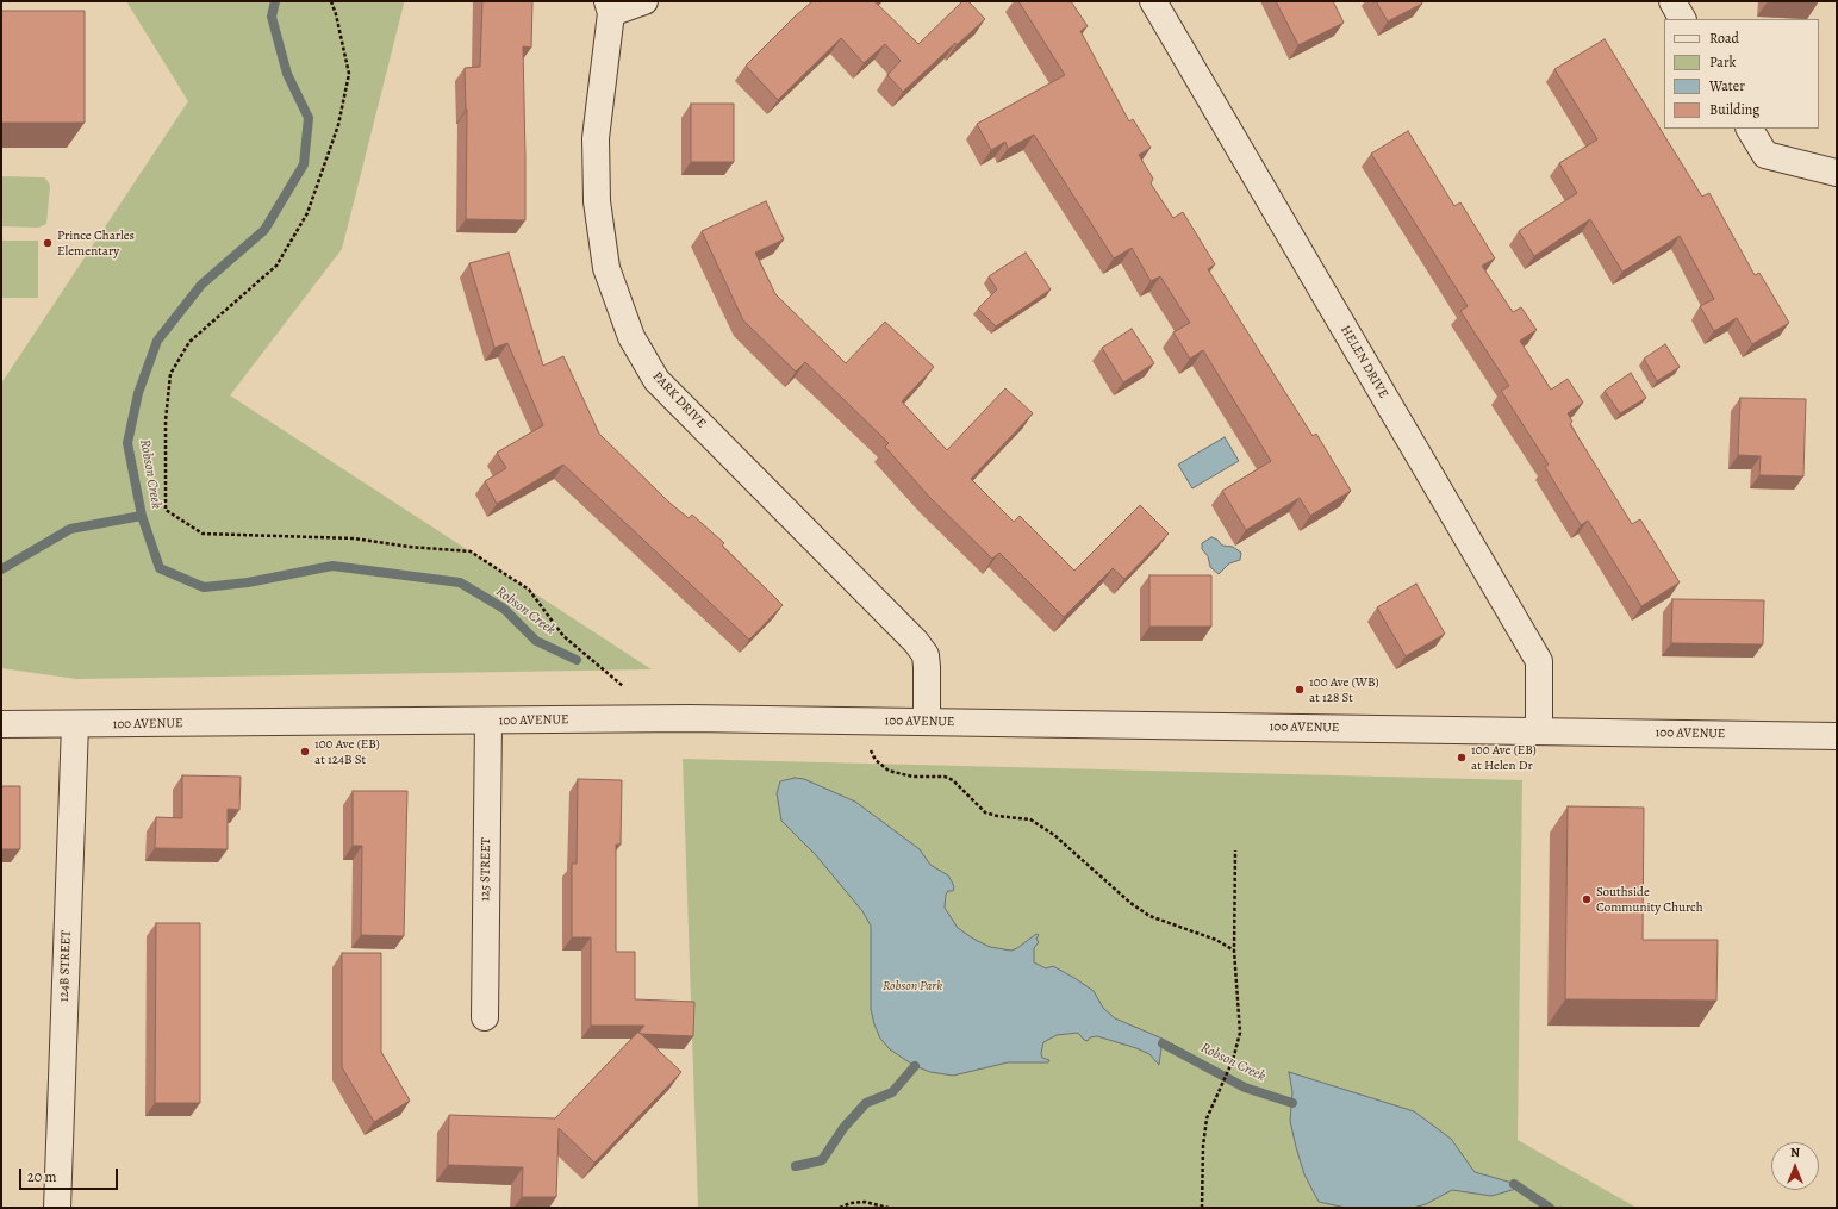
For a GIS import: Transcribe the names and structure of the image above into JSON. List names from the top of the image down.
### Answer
{
  "streets": {
    "street": [
      "HELEN DRIVE",
      "PARK DRIVE",
      "100 AVENUE",
      "125 STREET",
      "124B STREET"
    ]
  },
  "crossings": [
    ["HELEN DRIVE", "100 AVENUE"],
    ["PARK DRIVE", "100 AVENUE"],
    ["100 AVENUE", "125 STREET"],
    ["100 AVENUE", "124B STREET"]
  ],
  "water": ["Robson Creek"],
  "parks": ["Robson Park"],
  "places": [
    "Prince Charles Elementary",
    "100 Ave (WB) at 128 St",
    "100 Ave (EB) at 124B St",
    "100 Ave (EB) at Helen Dr",
    "Southside Community Church"
  ],
  "legend": [
    "Road",
    "Park",
    "Water",
    "Building"
  ],
  "scale_bar": "20 m",
  "north": "top"
}
